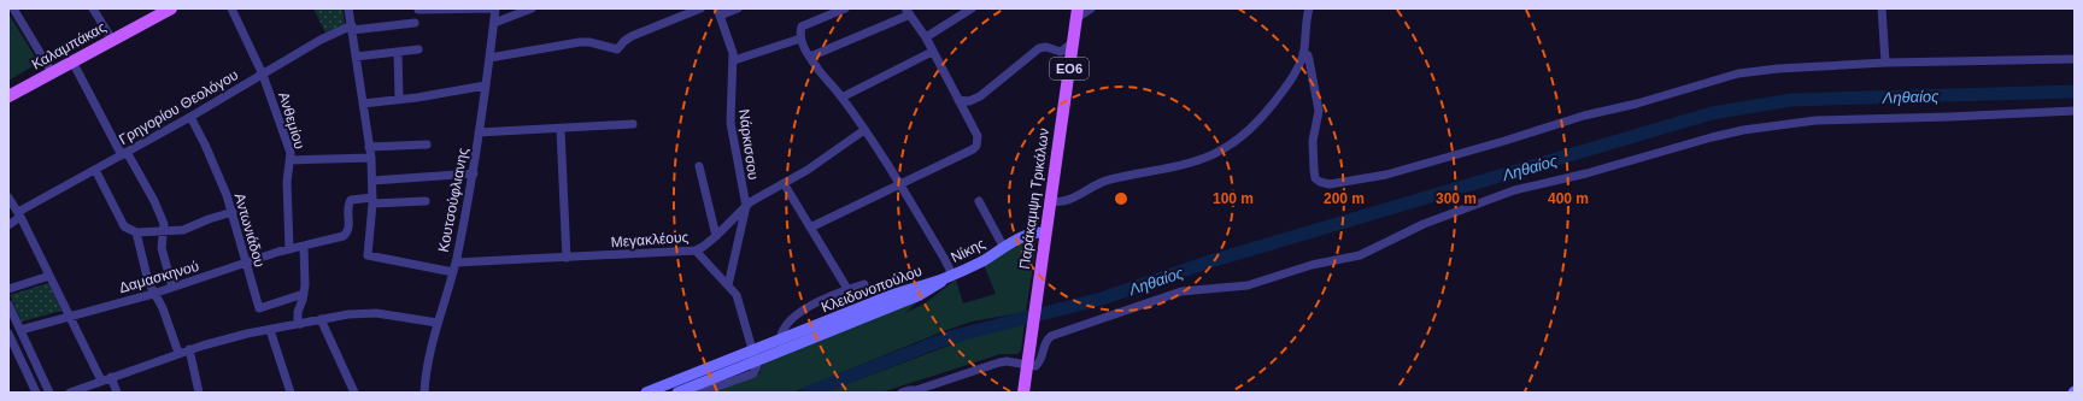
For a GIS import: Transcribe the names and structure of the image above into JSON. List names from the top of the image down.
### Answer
{
  "streets": {
    "main road": ["Καλαμπάκας", "ΕΟ6", "Παράκαμψη Τρικάλων"],
    "street": [
      "Γρηγορίου Θεολόγου",
      "Ανθεμίου",
      "Νάρκισσου",
      "Κουτσούφλιανης",
      "Αντωνιάδου",
      "Μεγακλέους",
      "Νίκης",
      "Δαμασκηνού",
      "Κλειδονοπούλου"
    ]
  },
  "crossings": [
    ["Γρηγορίου Θεολόγου", "Ανθεμίου"],
    ["Γρηγορίου Θεολόγου", "Αντωνιάδου"],
    ["Ανθεμίου", "Δαμασκηνού"],
    ["Νάρκισσου", "Μεγακλέους"],
    ["Παράκαμψη Τρικάλων", "Νίκης"],
    ["Κουτσούφλιανης", "Μεγακλέους"],
    ["Αντωνιάδου", "Δαμασκηνού"],
    ["Νίκης", "Κλειδονοπούλου"]
  ],
  "water": ["Ληθαίος"],
  "rings": [
    "100 m",
    "200 m",
    "300 m",
    "400 m"
  ]
}
